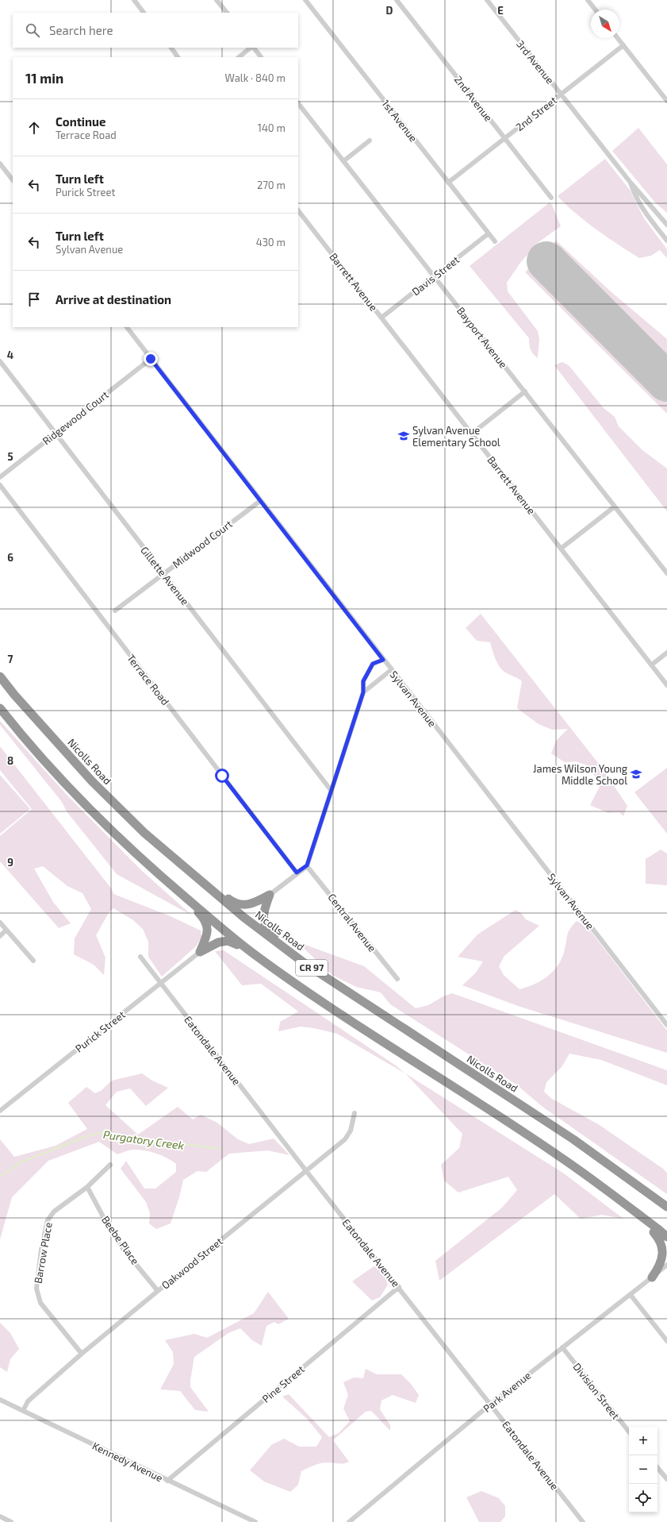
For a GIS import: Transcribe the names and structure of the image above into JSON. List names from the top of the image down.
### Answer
{
  "streets": {
    "highway": ["Nicolls Road", "CR 97"],
    "street": [
      "3rd Avenue",
      "2nd Avenue",
      "2nd Street",
      "1st Avenue",
      "Davis Street",
      "Barrett Avenue",
      "Bayport Avenue",
      "Ridgewood Court",
      "Midwood Court",
      "Gillette Avenue",
      "Terrace Road",
      "Sylvan Avenue",
      "Central Avenue",
      "Purick Street",
      "Eatondale Avenue",
      "Beebe Place",
      "Barrow Place",
      "Oakwood Street",
      "Pine Street",
      "Division Street",
      "Park Avenue",
      "Kennedy Avenue"
    ]
  },
  "crossings": [
    ["3rd Avenue", "2nd Street"],
    ["2nd Avenue", "2nd Street"],
    ["2nd Street", "1st Avenue"],
    ["1st Avenue", "Davis Street"],
    ["Davis Street", "Barrett Avenue"],
    ["Davis Street", "Bayport Avenue"],
    ["Ridgewood Court", "Gillette Avenue"],
    ["Ridgewood Court", "Sylvan Avenue"],
    ["Midwood Court", "Gillette Avenue"],
    ["Midwood Court", "Sylvan Avenue"],
    ["Purick Street", "Eatondale Avenue"],
    ["Eatondale Avenue", "Oakwood Street"],
    ["Eatondale Avenue", "Pine Street"],
    ["Eatondale Avenue", "Park Avenue"],
    ["Beebe Place", "Barrow Place"],
    ["Beebe Place", "Oakwood Street"],
    ["Barrow Place", "Oakwood Street"],
    ["Oakwood Street", "Kennedy Avenue"],
    ["Pine Street", "Kennedy Avenue"],
    ["Division Street", "Park Avenue"]
  ],
  "water": ["Purgatory Creek"],
  "places": {
    "school or university": ["Sylvan Avenue Elementary School", "James Wilson Young Middle School"]
  },
  "north": "bottom right",
  "page": {
    "search": "Search here",
    "heading": ["11 min", "Walk · 840 m"],
    "list": [
      ["Continue", "Terrace Road", "140 m"],
      ["Turn left", "Purick Street", "270 m"],
      ["Turn left", "Sylvan Avenue", "430 m"],
      "Arrive at destination"
    ],
    "map_buttons": ["+", "−"]
  },
  "grid": {
    "columns": ["D", "E"],
    "rows": [
      "4",
      "5",
      "6",
      "7",
      "8",
      "9"
    ]
  }
}
